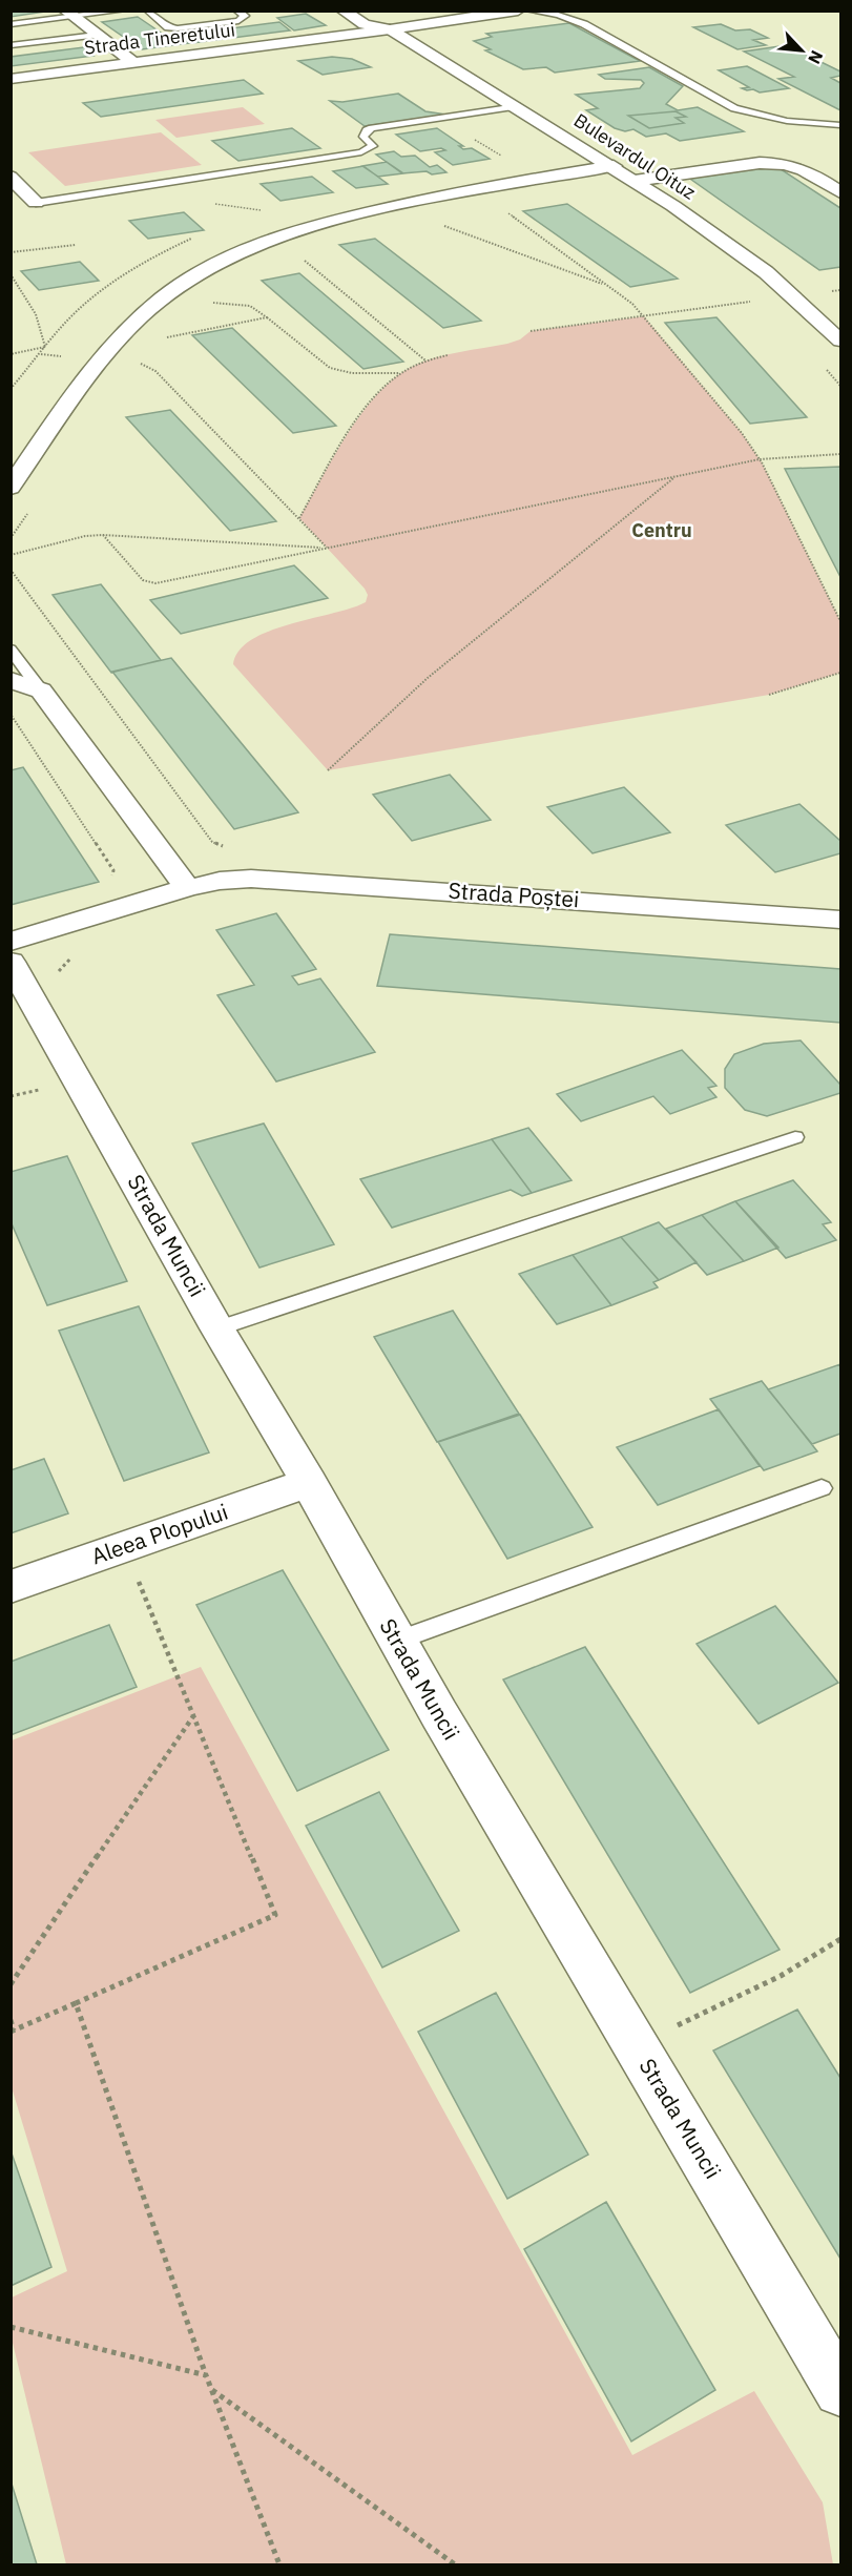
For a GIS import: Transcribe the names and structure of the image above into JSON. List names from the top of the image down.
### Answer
{
  "streets": {
    "street": [
      "Strada Tineretului",
      "Bulevardul Oituz",
      "Strada Poștei",
      "Strada Muncii",
      "Aleea Plopului"
    ]
  },
  "crossings": [
    ["Strada Tineretului", "Bulevardul Oituz"],
    ["Strada Muncii", "Aleea Plopului"]
  ],
  "districts": ["Centru"],
  "north": "bottom right"
}
